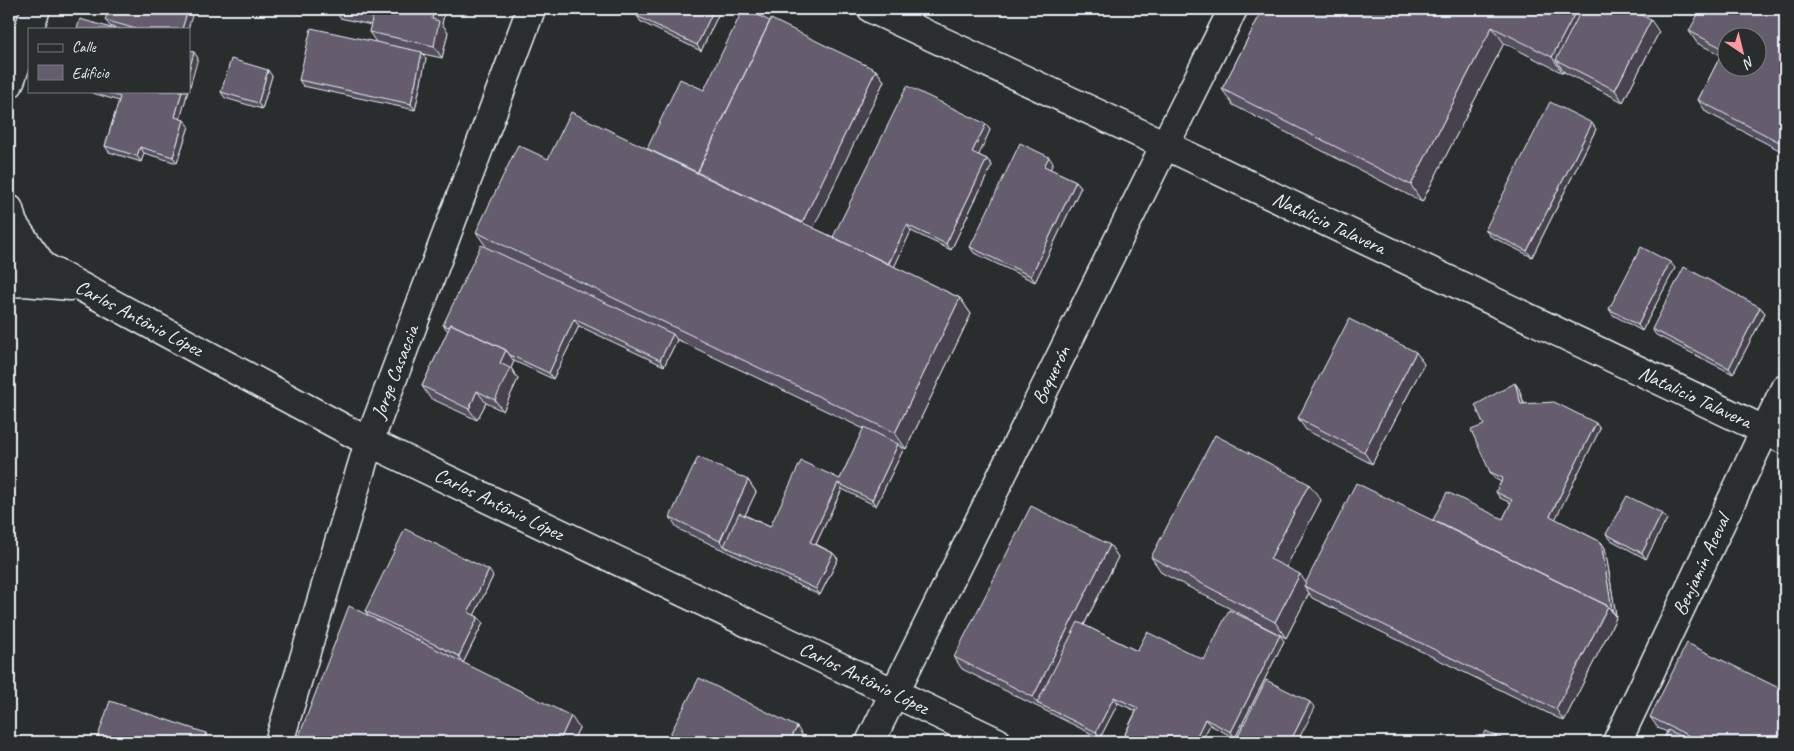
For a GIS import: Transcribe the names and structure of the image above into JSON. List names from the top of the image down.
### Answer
{
  "streets": {
    "street": [
      "Natalicio Talavera",
      "Carlos Antônio López",
      "Jorge Casaccia",
      "Boquerón",
      "Benjamín Aceval"
    ]
  },
  "crossings": [
    ["Natalicio Talavera", "Boquerón"],
    ["Natalicio Talavera", "Benjamín Aceval"],
    ["Carlos Antônio López", "Jorge Casaccia"],
    ["Carlos Antônio López", "Boquerón"]
  ],
  "legend": ["Calle", "Edificio"],
  "north": "bottom right"
}
